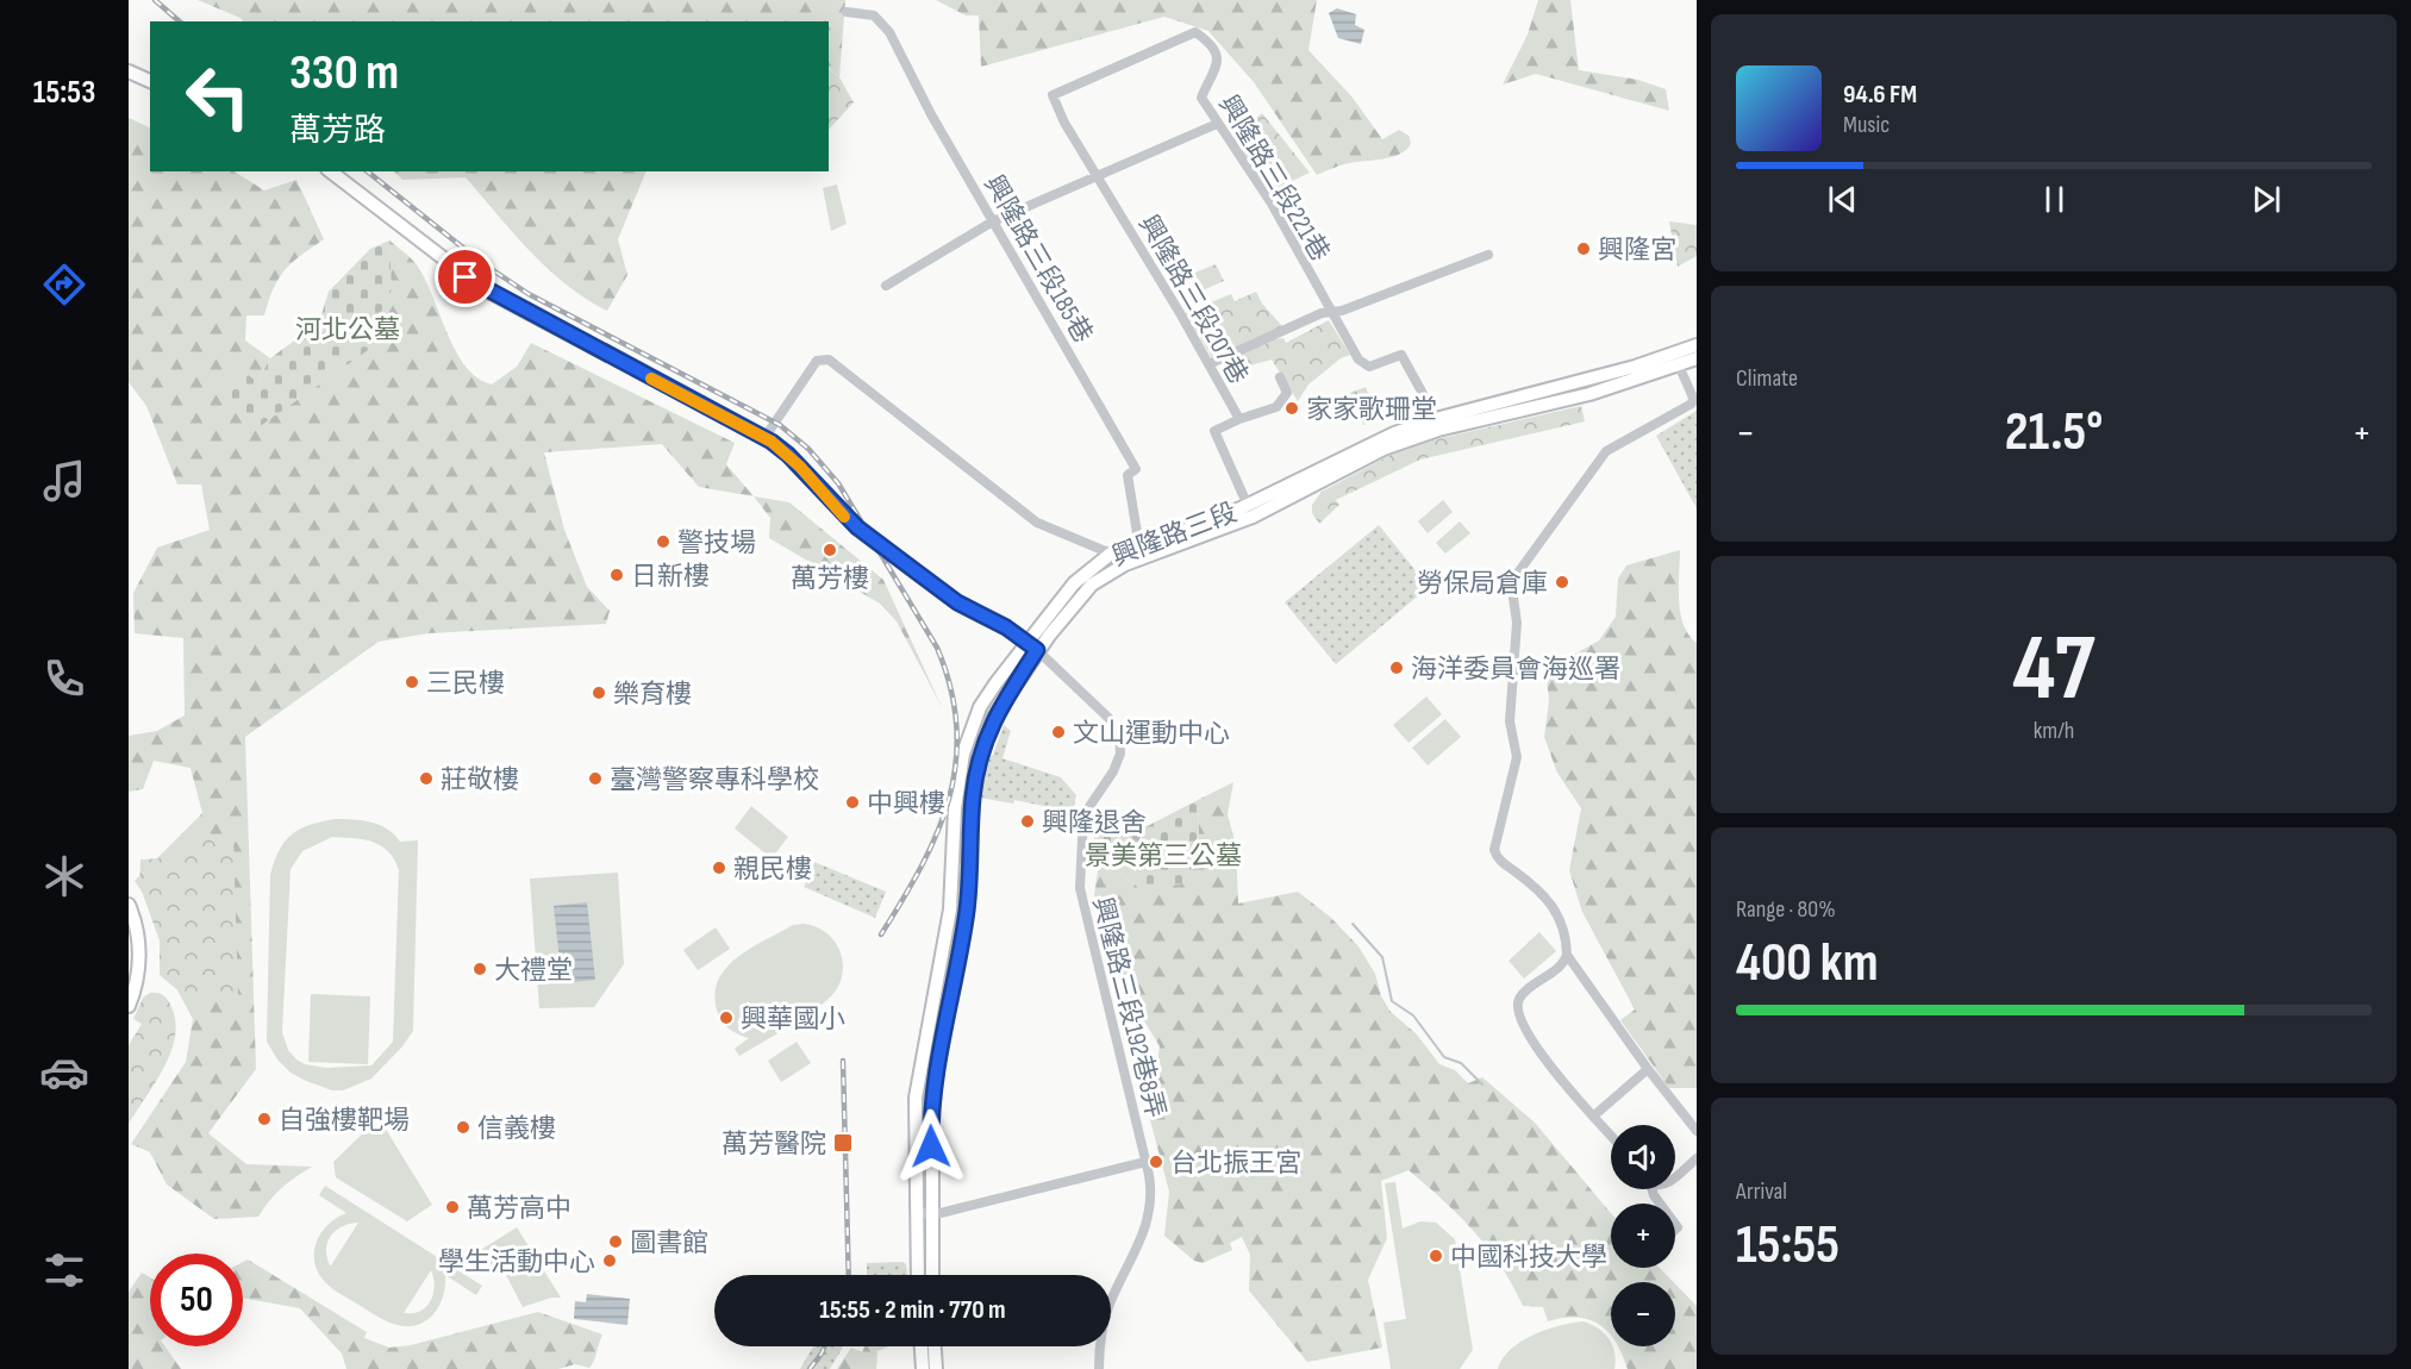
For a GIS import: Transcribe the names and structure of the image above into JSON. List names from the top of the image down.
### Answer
{
  "streets": {
    "main road": ["興隆路三段"],
    "street": [
      "興隆路三段221巷",
      "興隆路三段185巷",
      "興隆路三段207巷",
      "興隆路三段192巷8弄"
    ]
  },
  "crossings": [
    ["興隆路三段221巷", "興隆路三段207巷"],
    ["興隆路三段221巷", "興隆路三段"],
    ["興隆路三段185巷", "興隆路三段"],
    ["興隆路三段207巷", "興隆路三段"],
    ["興隆路三段", "興隆路三段192巷8弄"]
  ],
  "parks": ["河北公墓", "景美第三公墓"],
  "places": {
    "other": [
      "興隆宮",
      "家家歌珊堂",
      "警技場",
      "萬芳樓",
      "日新樓",
      "勞保局倉庫",
      "海洋委員會海巡署",
      "三民樓",
      "樂育樓",
      "文山運動中心",
      "莊敬樓",
      "臺灣警察專科學校",
      "中興樓",
      "興隆退舍",
      "親民樓",
      "大禮堂",
      "興華國小",
      "自強樓靶場",
      "信義樓",
      "台北振王宮",
      "萬芳高中",
      "圖書館",
      "中國科技大學",
      "學生活動中心"
    ],
    "transit": ["萬芳醫院"]
  },
  "page": {
    "tabs": "15:53",
    "turn": ["330 m", "萬芳路"],
    "song": ["94.6 FM", "Music"],
    "tile": [
      "Climate",
      ["47", "km/h"],
      ["Range · 80%", "400 km"],
      ["Arrival", "15:55"]
    ],
    "heat": ["−", "21.5°", "+"],
    "map_buttons": ["+", "−"],
    "limit": "50",
    "trip": "15:55 · 2 min · 770 m"
  }
}
